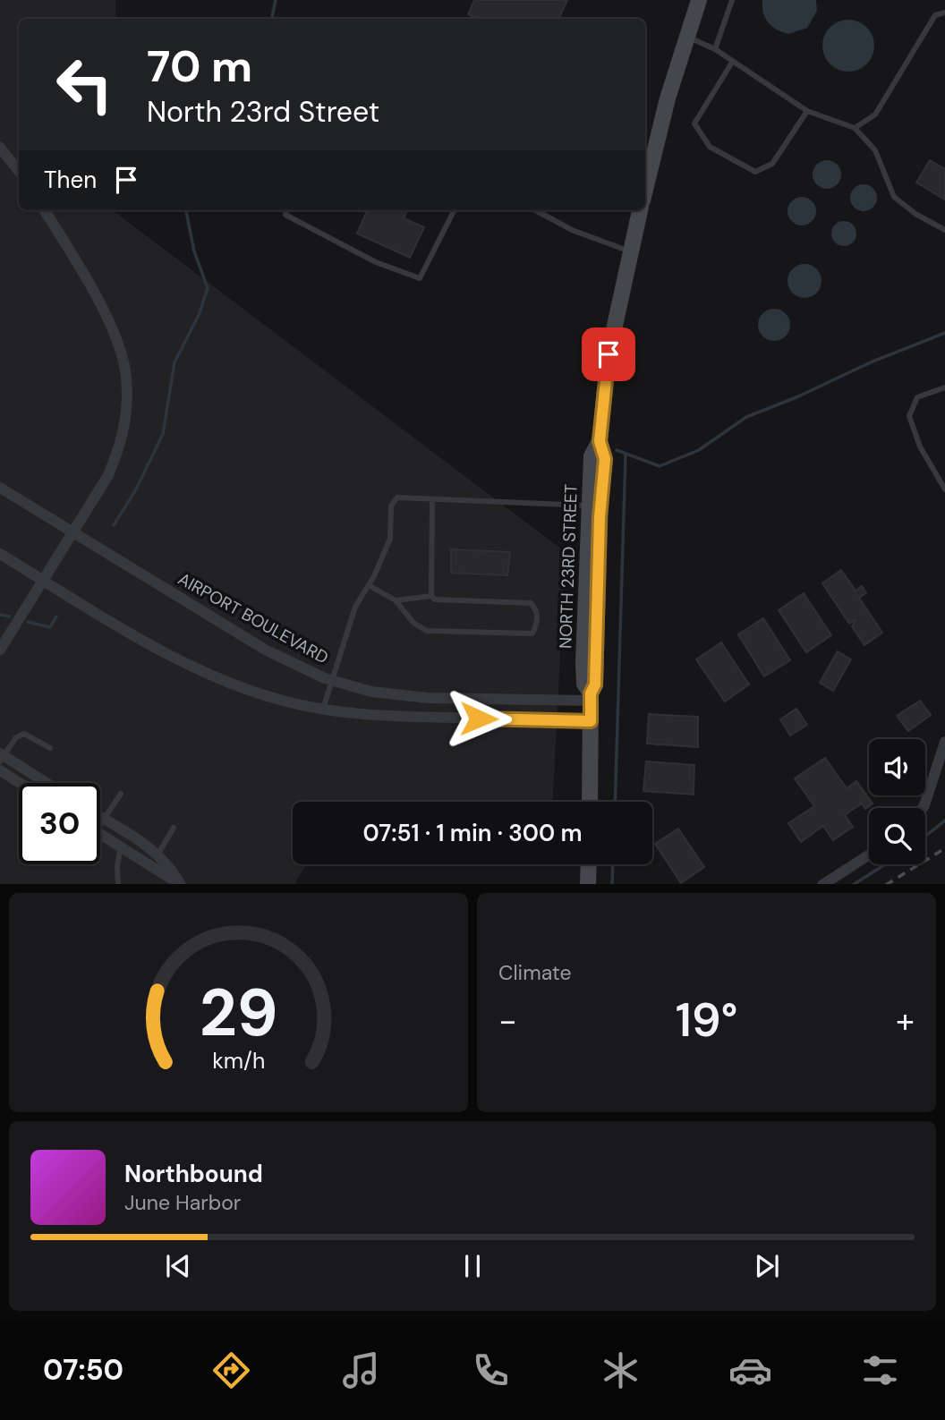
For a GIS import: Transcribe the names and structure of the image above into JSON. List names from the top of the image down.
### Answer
{
  "streets": {
    "main road": ["NORTH 23RD STREET"],
    "street": ["AIRPORT BOULEVARD"]
  },
  "crossings": [
    ["NORTH 23RD STREET", "AIRPORT BOULEVARD"]
  ],
  "page": {
    "turn": ["70 m", "North 23rd Street"],
    "then": "Then",
    "limit": "30",
    "trip": "07:51 · 1 min · 300 m",
    "tile": "Climate",
    "heat": ["−", "19°", "+"],
    "song": ["Northbound", "June Harbor"],
    "tabs": "07:50",
    "gauge": ["29", "km/h"]
  }
}
